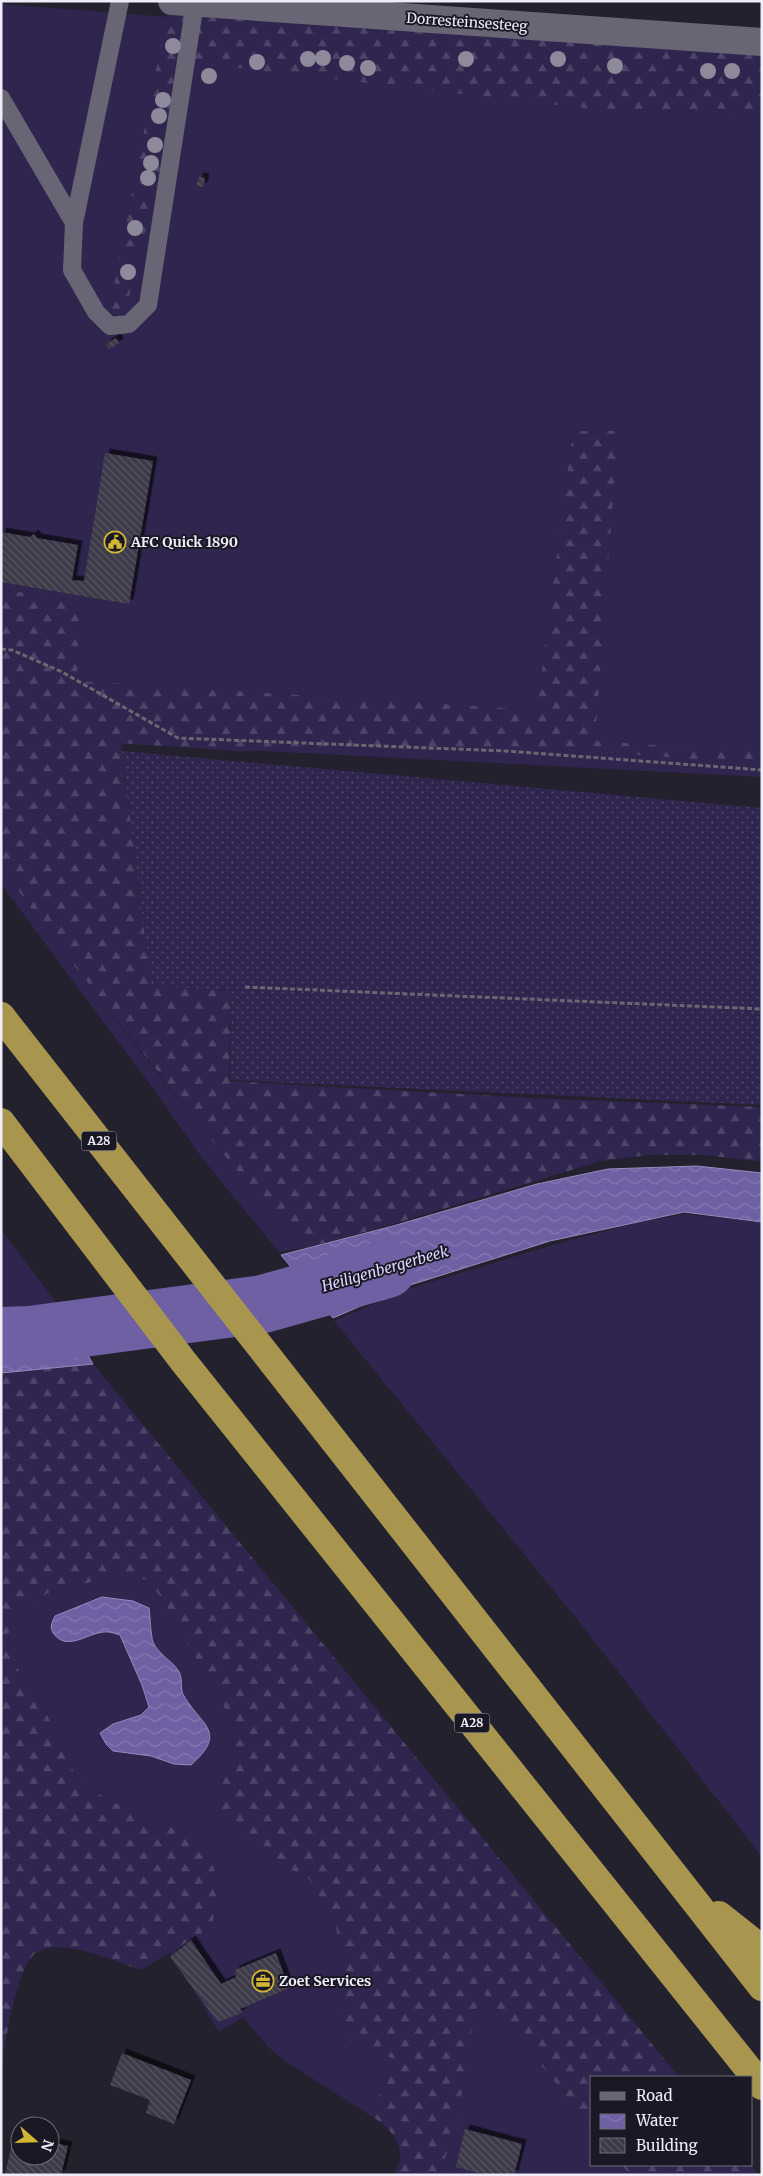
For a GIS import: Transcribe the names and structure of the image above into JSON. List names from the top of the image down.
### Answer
{
  "streets": {
    "highway": ["A28"],
    "street": ["Dorresteinsesteeg"]
  },
  "water": ["Heiligenbergerbeek"],
  "places": {
    "public building": ["AFC Quick 1890"],
    "office": ["Zoet Services"]
  },
  "legend": ["Road", "Water", "Building"],
  "north": "right"
}
